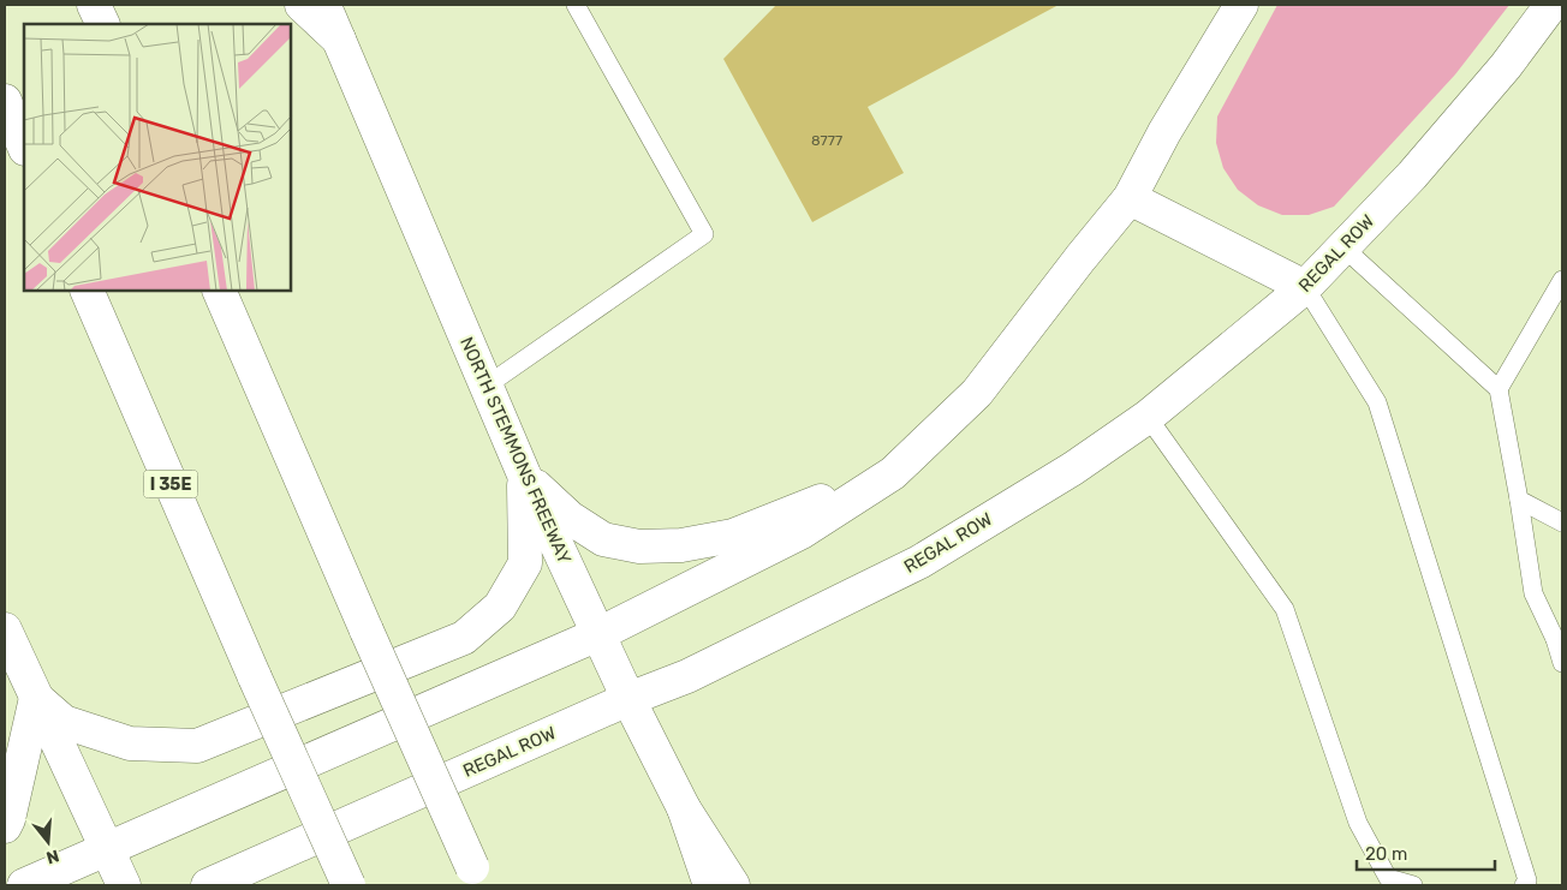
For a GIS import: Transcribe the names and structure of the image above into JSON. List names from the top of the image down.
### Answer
{
  "streets": {
    "main road": ["REGAL ROW", "NORTH STEMMONS FREEWAY", "I 35E"]
  },
  "crossings": [
    ["REGAL ROW", "NORTH STEMMONS FREEWAY"]
  ],
  "house_numbers": ["8777"],
  "scale_bar": "20 m",
  "north": "bottom"
}
